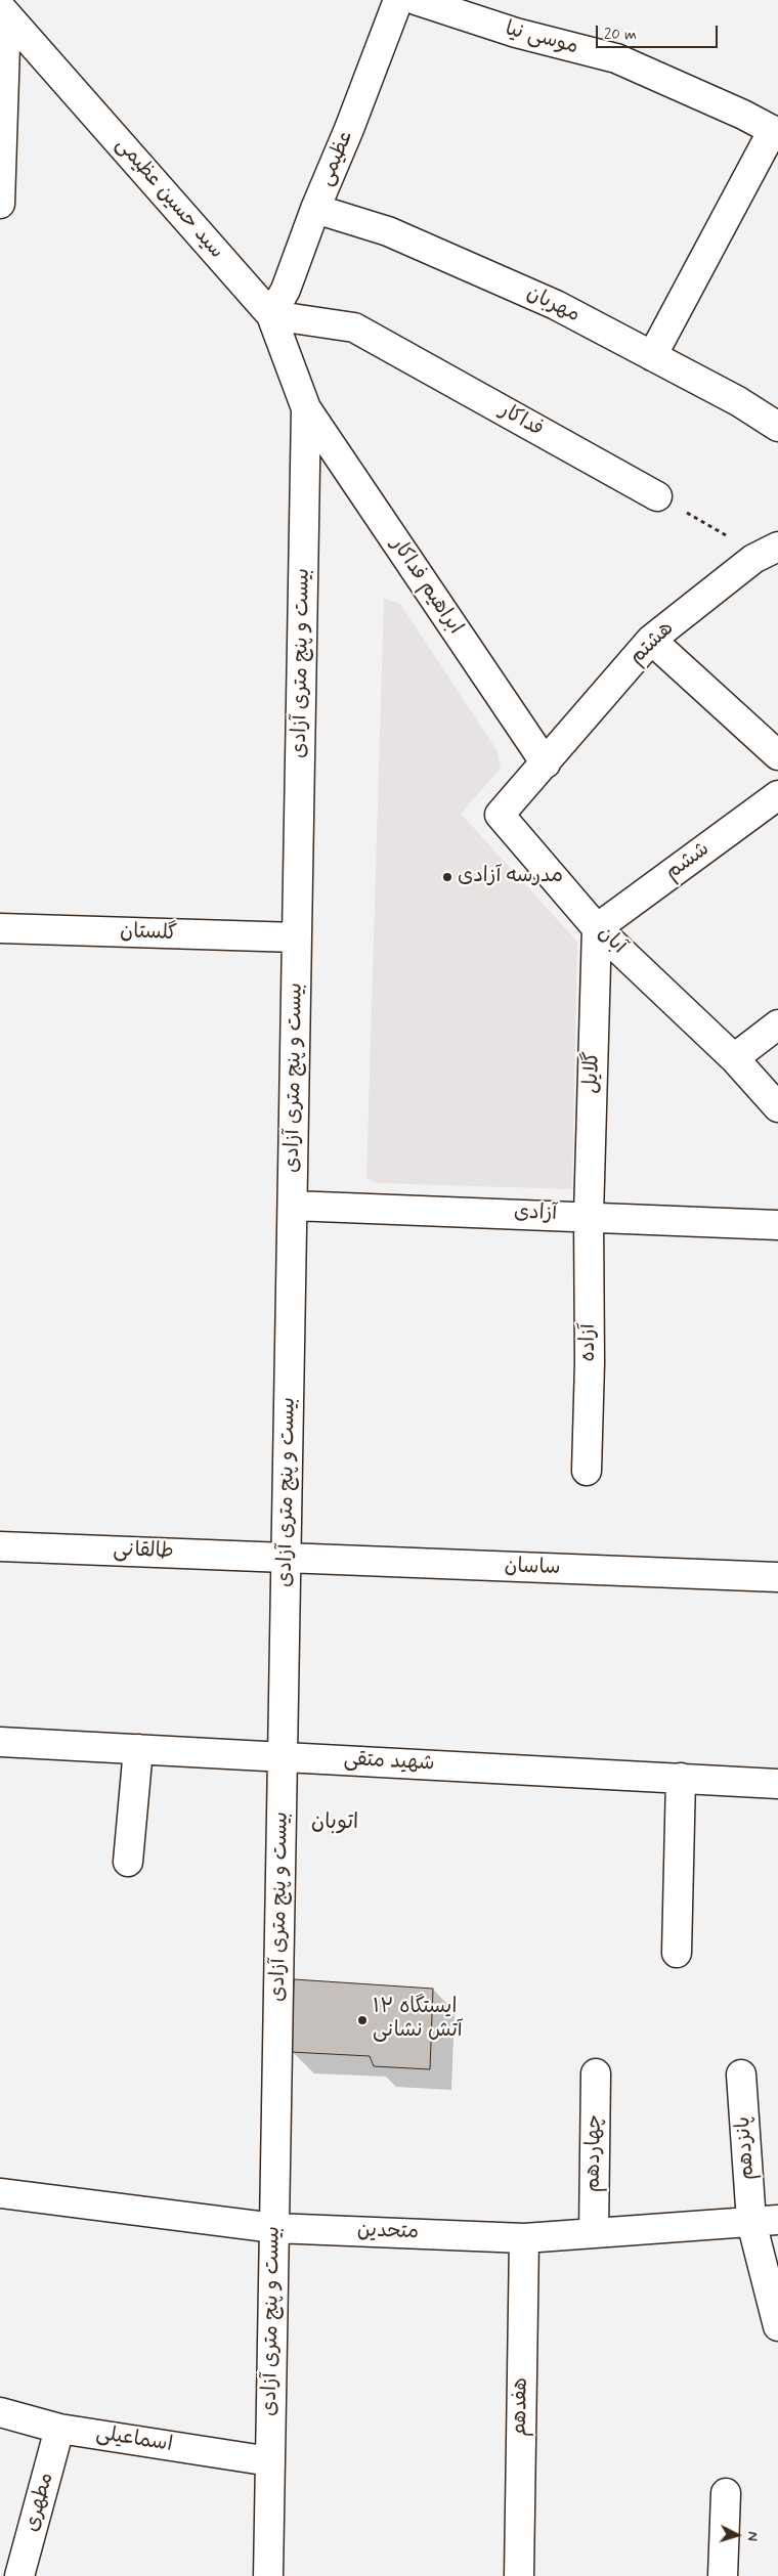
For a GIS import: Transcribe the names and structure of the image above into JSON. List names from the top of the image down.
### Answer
{
  "streets": {
    "street": [
      "موسی نیا",
      "عظیمی",
      "سید حسین عظیمی",
      "مهربان",
      "فداکار",
      "ابراهیم فداکار",
      "هشتم",
      "بیست و پنج متری آزادی",
      "ششم",
      "گلستان",
      "آبان",
      "گلایل",
      "آزادی",
      "آزاده",
      "طالقانی",
      "ساسان",
      "شهید متقی",
      "پانزدهم",
      "چهاردهم",
      "متحدین",
      "هفدهم",
      "اسماعیلی",
      "مطهری"
    ]
  },
  "crossings": [
    ["عظیمی", "سید حسین عظیمی"],
    ["عظیمی", "مهربان"],
    ["عظیمی", "فداکار"],
    ["سید حسین عظیمی", "فداکار"],
    ["سید حسین عظیمی", "ابراهیم فداکار"],
    ["سید حسین عظیمی", "بیست و پنج متری آزادی"],
    ["ابراهیم فداکار", "هشتم"],
    ["ابراهیم فداکار", "بیست و پنج متری آزادی"],
    ["ابراهیم فداکار", "آبان"],
    ["هشتم", "آبان"],
    ["بیست و پنج متری آزادی", "گلستان"],
    ["بیست و پنج متری آزادی", "آزادی"],
    ["بیست و پنج متری آزادی", "طالقانی"],
    ["بیست و پنج متری آزادی", "ساسان"],
    ["بیست و پنج متری آزادی", "شهید متقی"],
    ["بیست و پنج متری آزادی", "متحدین"],
    ["بیست و پنج متری آزادی", "اسماعیلی"],
    ["ششم", "آبان"],
    ["ششم", "گلایل"],
    ["آبان", "گلایل"],
    ["گلایل", "آزادی"],
    ["گلایل", "آزاده"],
    ["آزادی", "آزاده"],
    ["طالقانی", "ساسان"],
    ["پانزدهم", "متحدین"],
    ["چهاردهم", "متحدین"],
    ["متحدین", "هفدهم"],
    ["اسماعیلی", "مطهری"]
  ],
  "districts": ["اتوبان"],
  "places": ["مدرسه آزادی", "ایستگاه ۱۲ آتش نشانی"],
  "scale_bar": "20 m",
  "north": "right"
}
